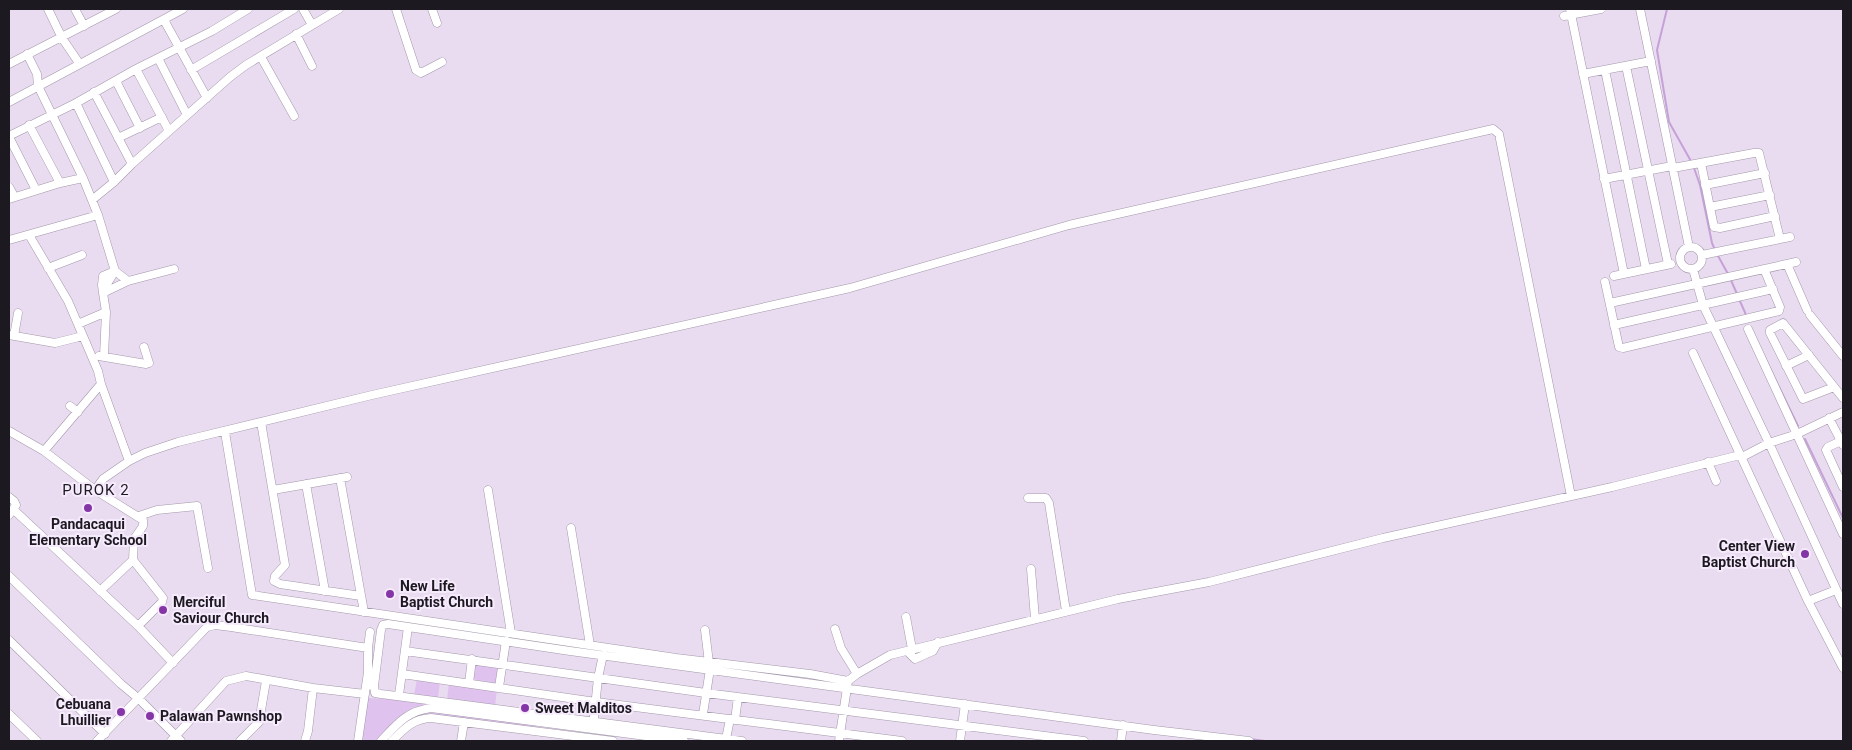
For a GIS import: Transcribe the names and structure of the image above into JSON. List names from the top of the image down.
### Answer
{
  "districts": ["PUROK 2"],
  "places": [
    "Pandacaqui Elementary School",
    "Center View Baptist Church",
    "New Life Baptist Church",
    "Merciful Saviour Church",
    "Sweet Malditos",
    "Cebuana Lhuillier",
    "Palawan Pawnshop"
  ]
}
